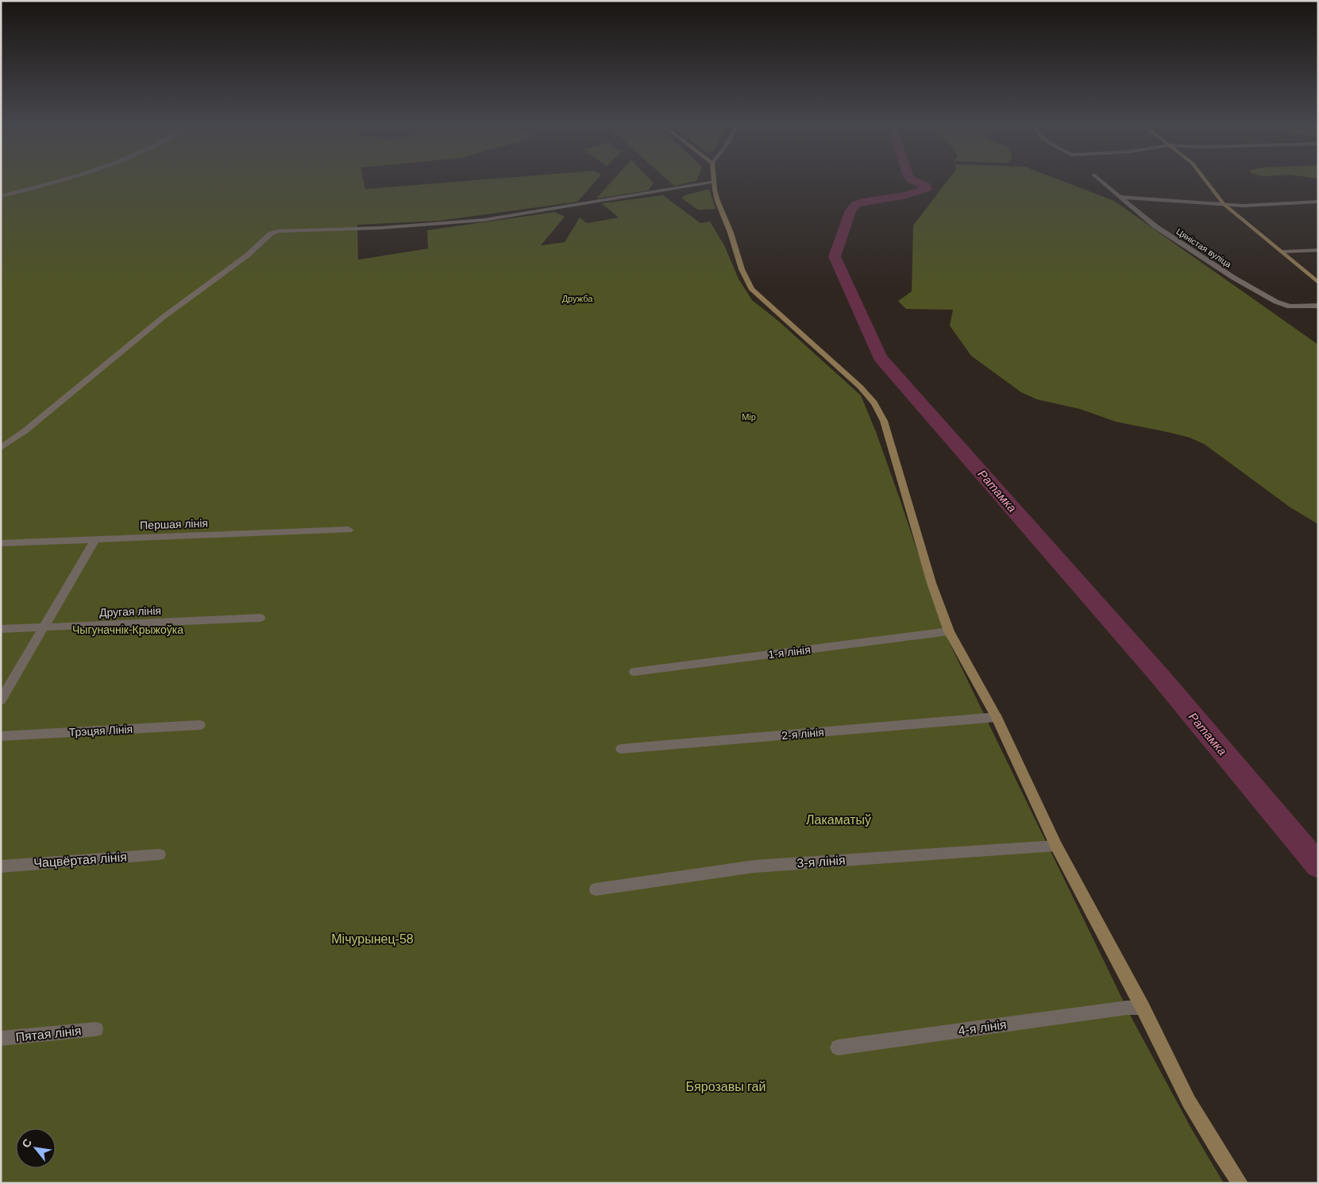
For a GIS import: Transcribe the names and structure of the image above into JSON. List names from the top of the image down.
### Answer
{
  "streets": {
    "street": [
      "Цяністая вуліца",
      "Першая лінія",
      "Другая лінія",
      "1-я лінія",
      "Трэцяя Лінія",
      "2-я лінія",
      "Чацвёртая лінія",
      "3-я лінія",
      "4-я лінія",
      "Пятая лінія"
    ]
  },
  "water": ["Ратамка"],
  "parks": [
    "Дружба",
    "Мір",
    "Чыгуначнік-Крыжоўка",
    "Лакаматыў",
    "Мічурынец-58",
    "Бярозавы гай"
  ],
  "north": "top left"
}
